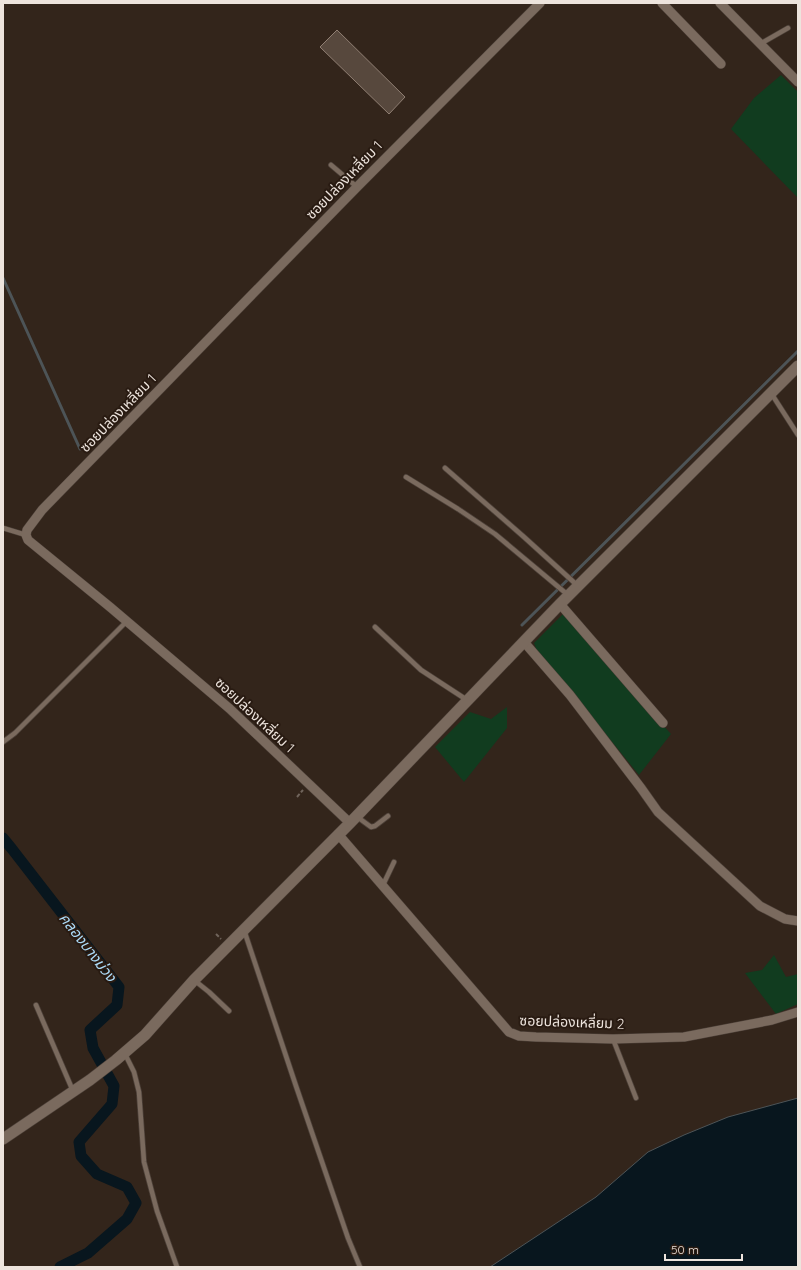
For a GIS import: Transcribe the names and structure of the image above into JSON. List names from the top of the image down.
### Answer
{
  "streets": {
    "street": ["ซอยปล่องเหลี่ยม 1", "ซอยปล่องเหลี่ยม 2"]
  },
  "water": ["คลองบางม่วง"],
  "scale_bar": "50 m"
}
